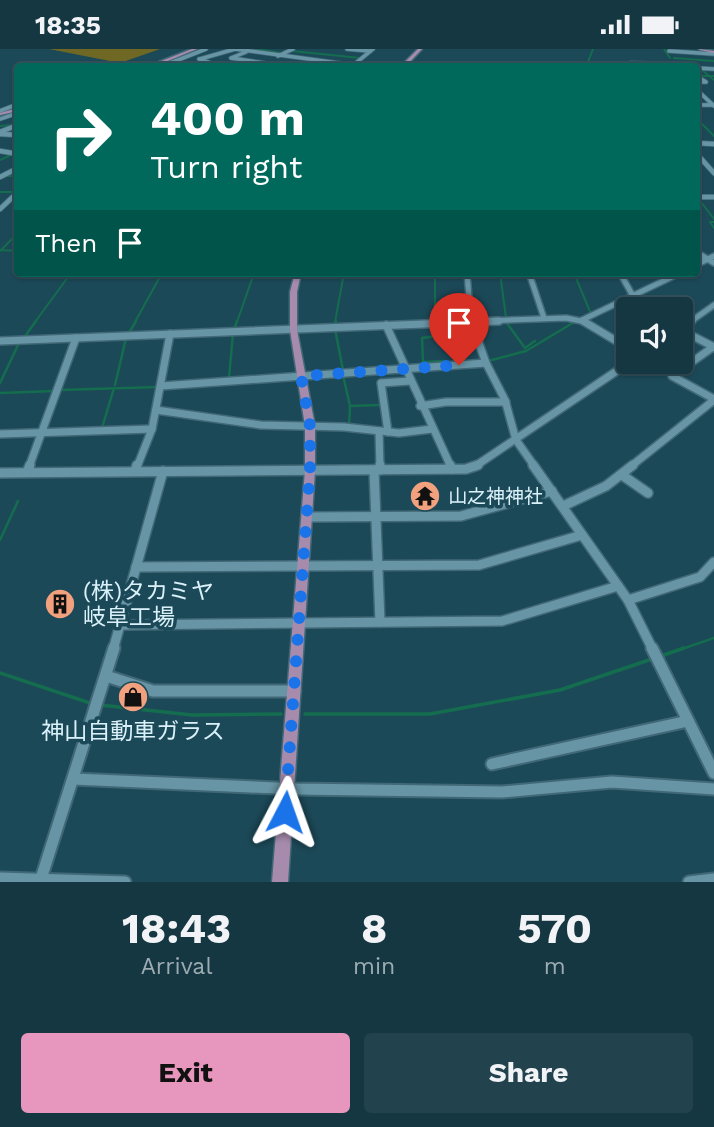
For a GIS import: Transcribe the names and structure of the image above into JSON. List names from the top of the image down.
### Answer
{
  "places": {
    "temple": ["山之神神社"],
    "building": ["(株)タカミヤ 岐阜工場"],
    "shop": ["神山自動車ガラス"]
  },
  "page": {
    "status": "18:35",
    "turn": ["400 m", "Turn right"],
    "then": "Then",
    "eta": [
      "18:43",
      "Arrival",
      "8",
      "min",
      "570",
      "m"
    ],
    "buttons": ["Exit", "Share"]
  }
}
